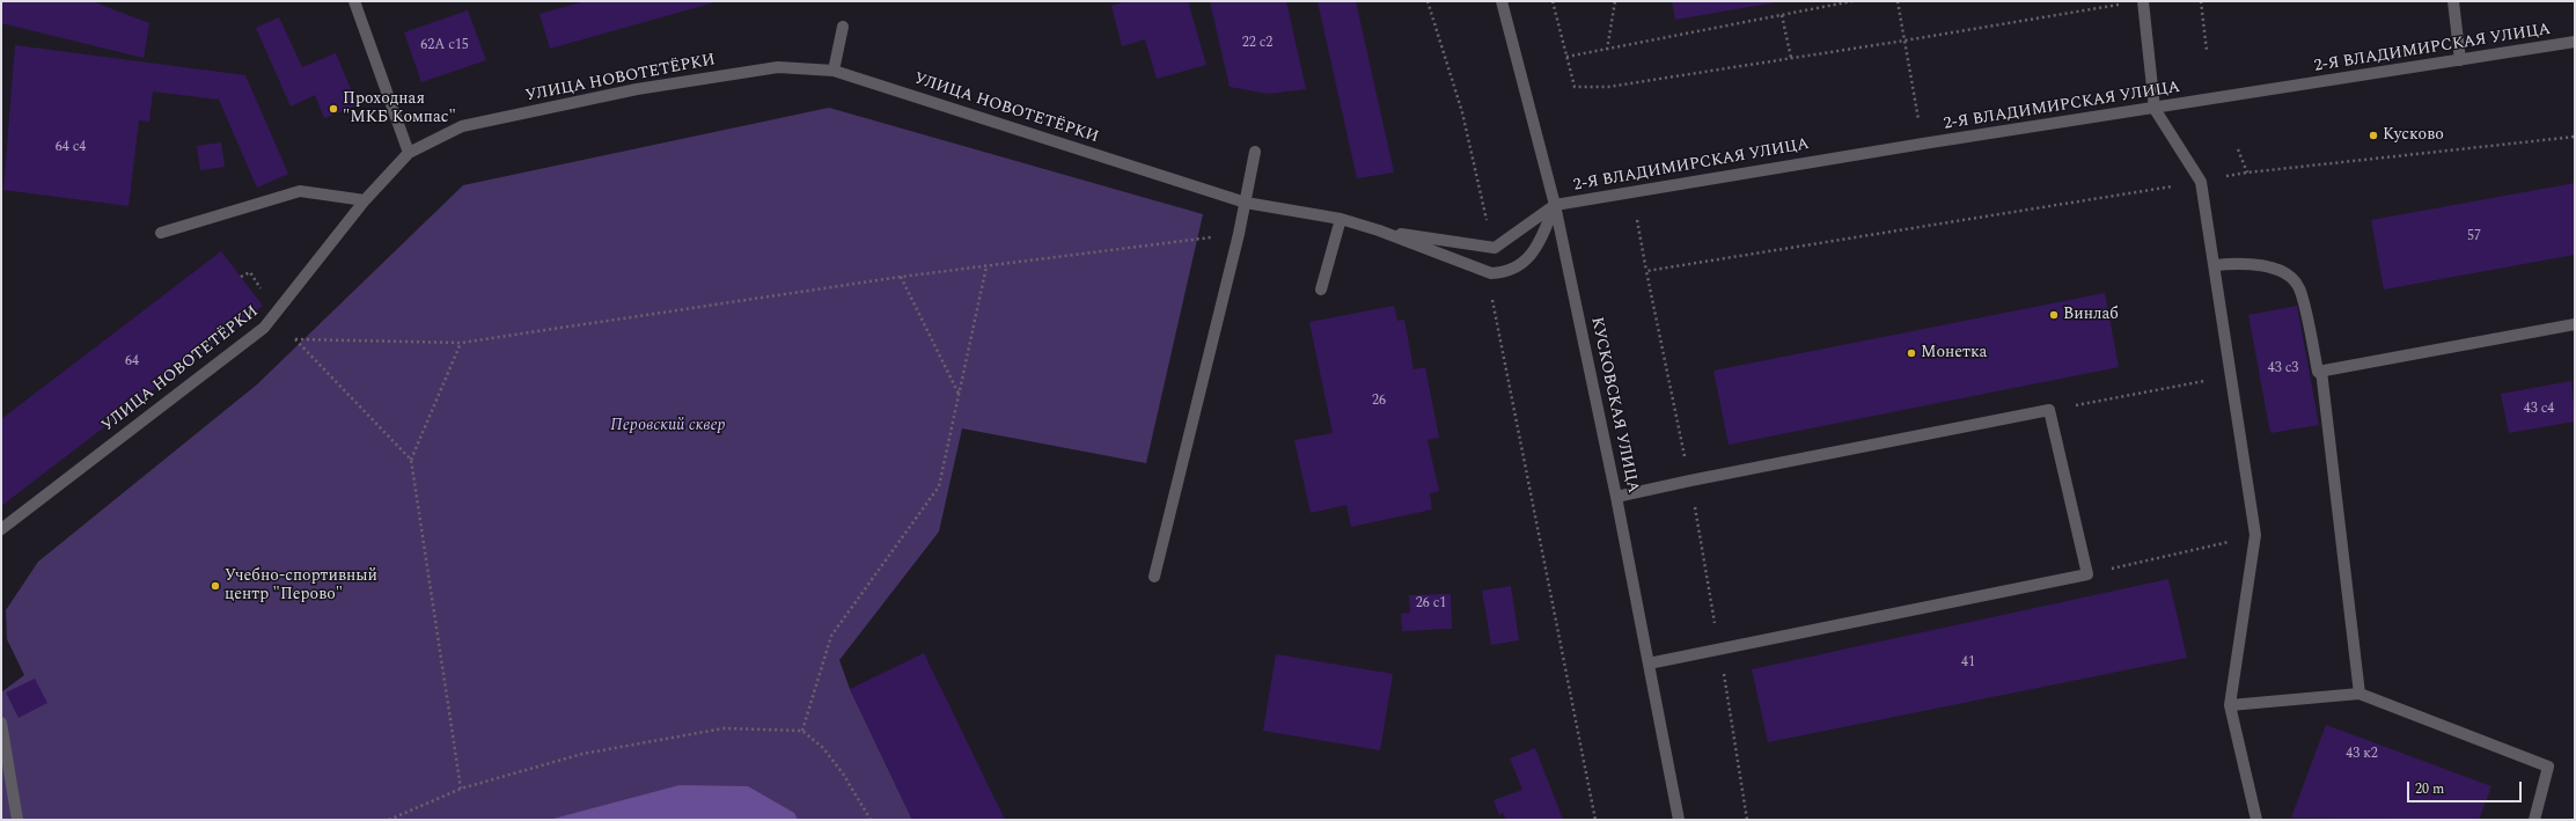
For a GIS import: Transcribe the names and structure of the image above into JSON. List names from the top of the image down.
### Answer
{
  "streets": {
    "street": ["2-Я ВЛАДИМИРСКАЯ УЛИЦА", "УЛИЦА НОВОТЕТЁРКИ", "КУСКОВСКАЯ УЛИЦА"]
  },
  "crossings": [
    ["2-Я ВЛАДИМИРСКАЯ УЛИЦА", "УЛИЦА НОВОТЕТЁРКИ"],
    ["2-Я ВЛАДИМИРСКАЯ УЛИЦА", "КУСКОВСКАЯ УЛИЦА"],
    ["УЛИЦА НОВОТЕТЁРКИ", "КУСКОВСКАЯ УЛИЦА"]
  ],
  "parks": ["Перовский сквер"],
  "places": [
    "Проходная \"МКБ Компас\"",
    "Кусково",
    "Винлаб",
    "Монетка",
    "Учебно-спортивный центр \"Перово\""
  ],
  "house_numbers": [
    "22 с2",
    "62А с15",
    "64 с4",
    "57",
    "64",
    "43 с3",
    "26",
    "43 с4",
    "26 с1",
    "41",
    "43 к2"
  ],
  "scale_bar": "20 m"
}
